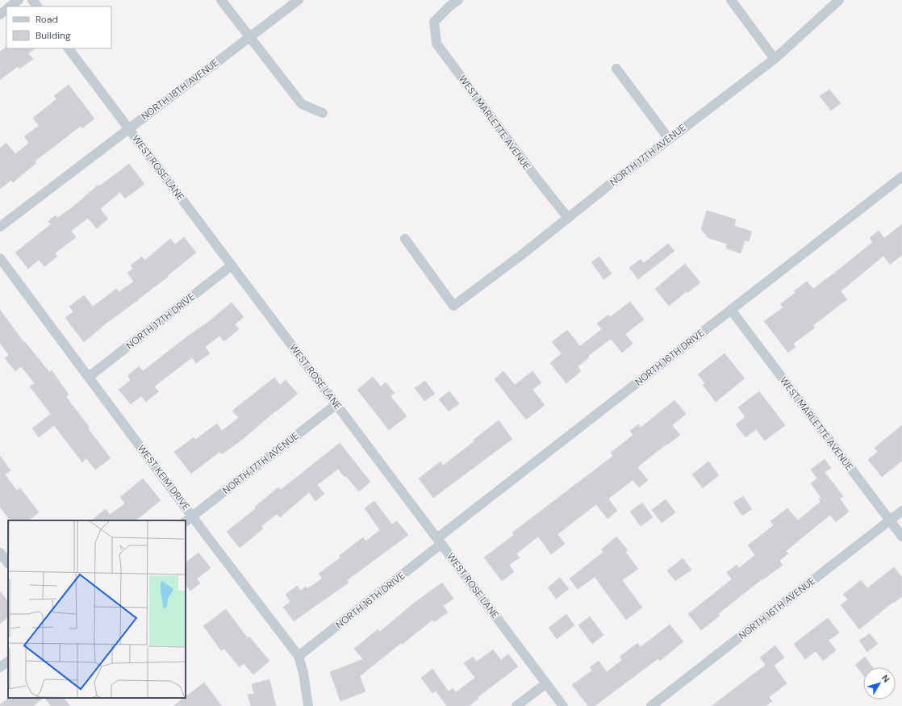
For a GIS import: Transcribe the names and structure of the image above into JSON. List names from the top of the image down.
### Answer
{
  "streets": {
    "street": [
      "NORTH 18TH AVENUE",
      "WEST MARLETTE AVENUE",
      "NORTH 17TH AVENUE",
      "WEST ROSE LANE",
      "NORTH 17TH DRIVE",
      "NORTH 16TH DRIVE",
      "WEST KEIM DRIVE",
      "NORTH 16TH AVENUE"
    ]
  },
  "crossings": [
    ["NORTH 18TH AVENUE", "WEST ROSE LANE"],
    ["WEST MARLETTE AVENUE", "NORTH 17TH AVENUE"],
    ["WEST MARLETTE AVENUE", "NORTH 16TH DRIVE"],
    ["WEST MARLETTE AVENUE", "NORTH 16TH AVENUE"],
    ["NORTH 17TH AVENUE", "WEST ROSE LANE"],
    ["NORTH 17TH AVENUE", "WEST KEIM DRIVE"],
    ["WEST ROSE LANE", "NORTH 17TH DRIVE"],
    ["WEST ROSE LANE", "NORTH 16TH DRIVE"],
    ["NORTH 17TH DRIVE", "WEST KEIM DRIVE"],
    ["NORTH 16TH DRIVE", "WEST KEIM DRIVE"]
  ],
  "legend": ["Road", "Building"],
  "north": "top right"
}
